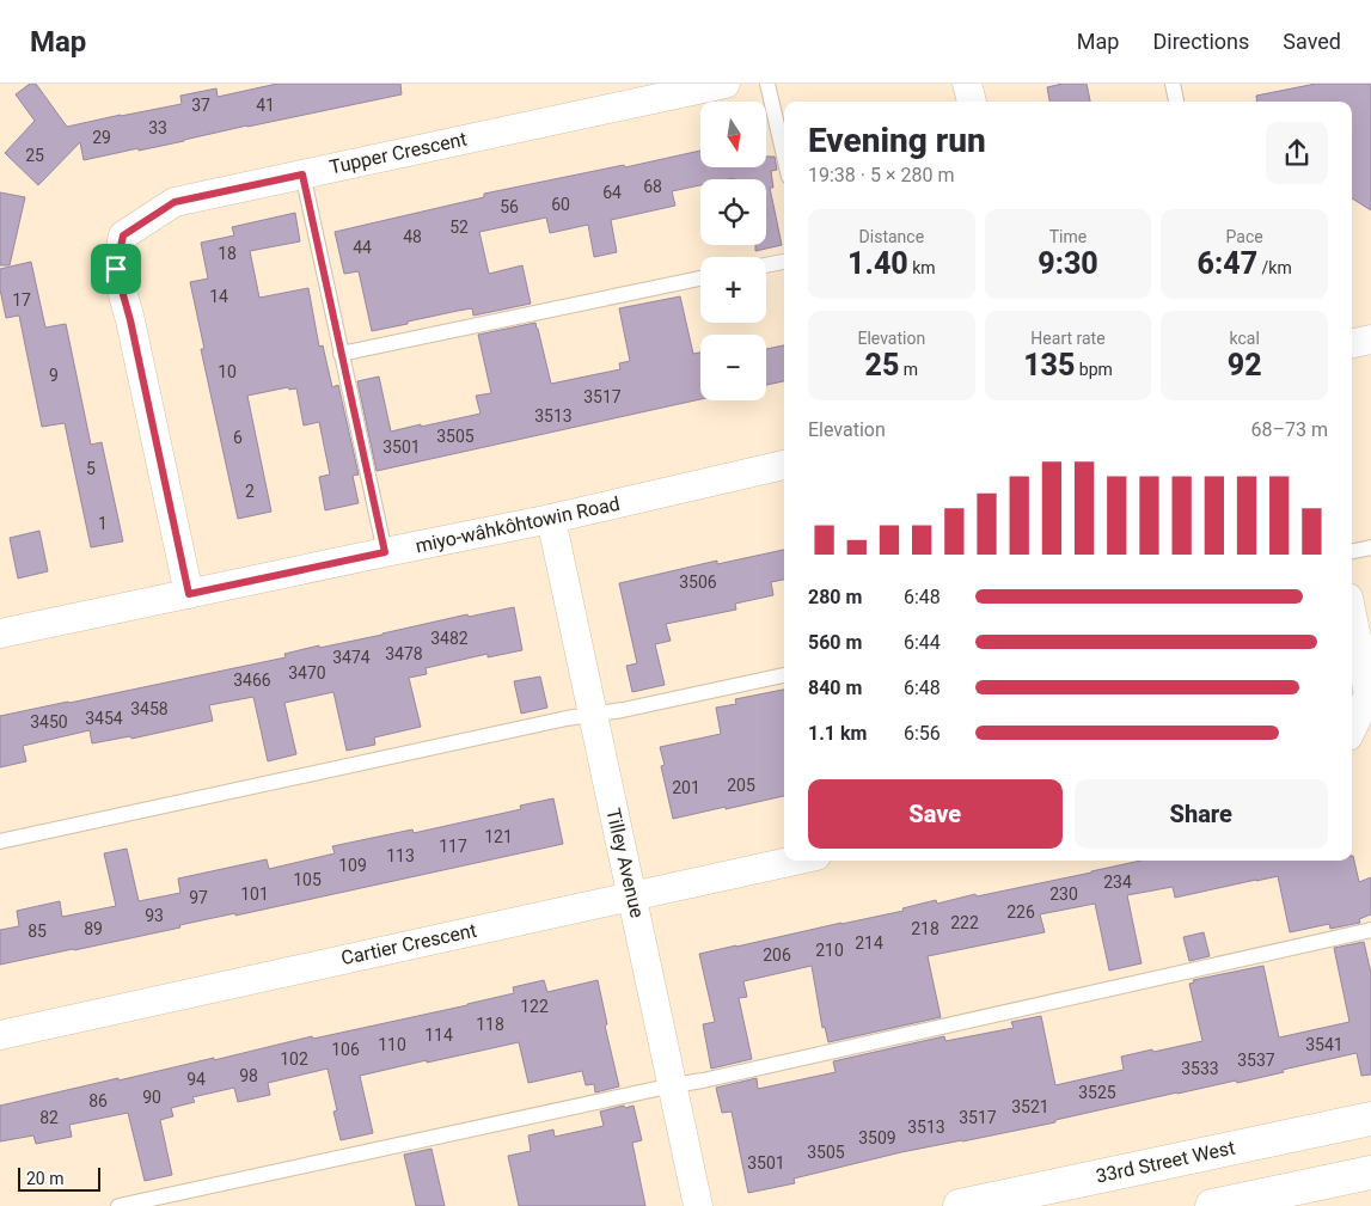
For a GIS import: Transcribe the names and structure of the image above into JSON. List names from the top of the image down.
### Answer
{
  "streets": {
    "main road": ["33rd Street West"],
    "street": [
      "Tupper Crescent",
      "miyo-wâhkôhtowin Road",
      "Tilley Avenue",
      "Cartier Crescent"
    ]
  },
  "crossings": [
    ["Tupper Crescent", "miyo-wâhkôhtowin Road"],
    ["miyo-wâhkôhtowin Road", "Tilley Avenue"],
    ["Tilley Avenue", "Cartier Crescent"]
  ],
  "house_numbers": [
    "37",
    "41",
    "33",
    "29",
    "25",
    "68",
    "64",
    "60",
    "56",
    "52",
    "48",
    "44",
    "18",
    "14",
    "17",
    "10",
    "9",
    "3517",
    "3513",
    "3505",
    "6",
    "3501",
    "5",
    "2",
    "1",
    "3506",
    "3482",
    "3478",
    "3474",
    "3470",
    "3466",
    "3458",
    "3454",
    "3450",
    "205",
    "201",
    "121",
    "117",
    "113",
    "109",
    "105",
    "234",
    "101",
    "230",
    "97",
    "226",
    "93",
    "222",
    "89",
    "218",
    "85",
    "214",
    "210",
    "206",
    "122",
    "118",
    "114",
    "110",
    "3541",
    "106",
    "102",
    "3537",
    "3533",
    "98",
    "94",
    "3525",
    "90",
    "86",
    "3521",
    "82",
    "3517",
    "3513",
    "3509",
    "3505",
    "3501"
  ],
  "scale_bar": "20 m",
  "north": "bottom",
  "page": {
    "header": "Map",
    "nav": ["Map", "Directions", "Saved"],
    "map_buttons": ["+", "−"],
    "heading": ["Evening run", "19:38 · 5 × 280 m"],
    "stats": [
      ["Distance", "1.40 km"],
      ["Time", "9:30"],
      ["Pace", "6:47 /km"],
      ["Elevation", "25 m"],
      ["Heart rate", "135 bpm"],
      ["kcal", "92"]
    ],
    "chart": ["Elevation", "68–73 m"],
    "list": [
      {
        "name": "280 m",
        "note": "6:48"
      },
      {
        "name": "560 m",
        "note": "6:44"
      },
      {
        "name": "840 m",
        "note": "6:48"
      },
      {
        "name": "1.1 km",
        "note": "6:56"
      }
    ],
    "buttons": ["Save", "Share"],
    "scale": "20 m"
  }
}
